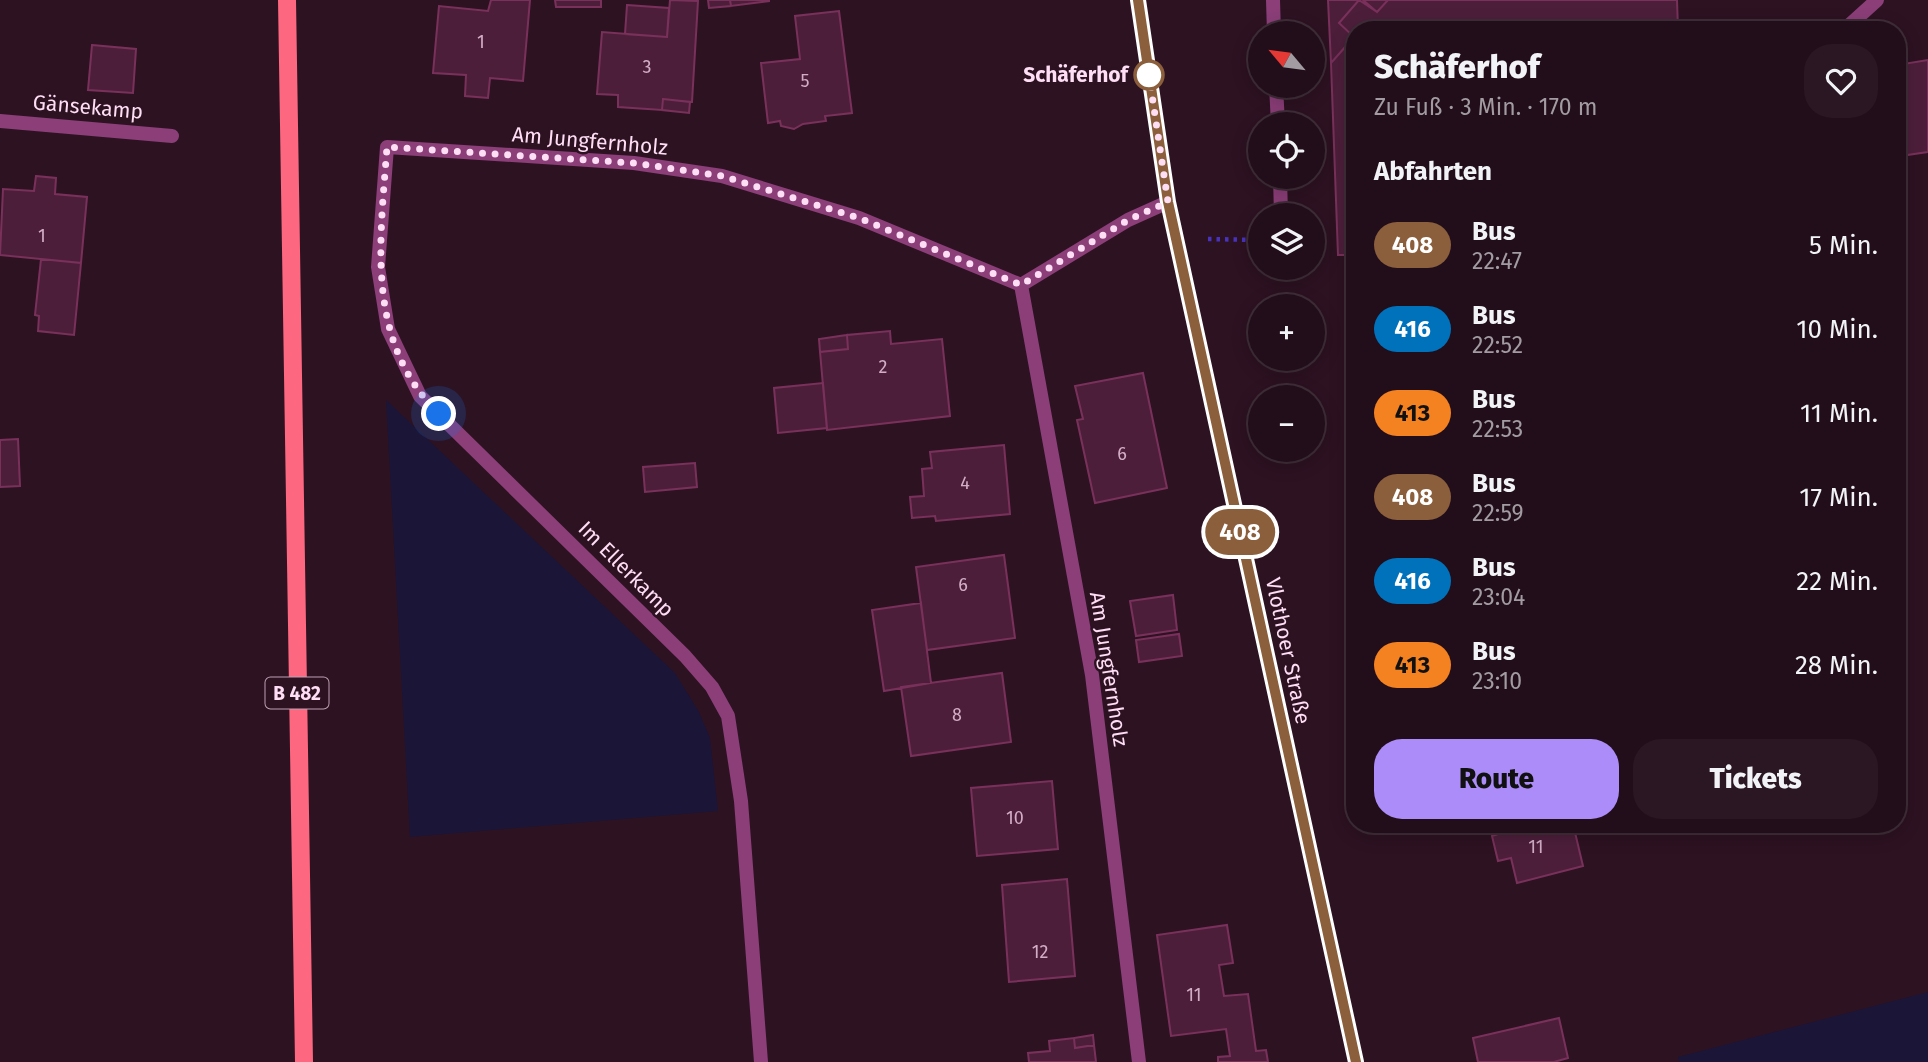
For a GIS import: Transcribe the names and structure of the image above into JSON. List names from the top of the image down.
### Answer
{
  "streets": {
    "main road": ["B 482"],
    "street": [
      "Gänsekamp",
      "Am Jungfernholz",
      "Im Ellerkamp",
      "Vlothoer Straße"
    ]
  },
  "crossings": [
    ["Am Jungfernholz", "Im Ellerkamp"]
  ],
  "places": ["Schäferhof"],
  "lines": ["bus line 408"],
  "house_numbers": [
    "1",
    "3",
    "5",
    "1",
    "2",
    "6",
    "4",
    "6",
    "8",
    "10",
    "11",
    "12",
    "11"
  ],
  "north": "top left",
  "page": {
    "on_map": "408",
    "map_buttons": ["+", "−"],
    "heading": [
      ["Schäferhof", "Zu Fuß · 3 Min. · 170 m"],
      "Abfahrten"
    ],
    "list": [
      {
        "mark": "408",
        "name": "Bus",
        "note": "22:47",
        "value": "5 Min."
      },
      {
        "mark": "416",
        "name": "Bus",
        "note": "22:52",
        "value": "10 Min."
      },
      {
        "mark": "413",
        "name": "Bus",
        "note": "22:53",
        "value": "11 Min."
      },
      {
        "mark": "408",
        "name": "Bus",
        "note": "22:59",
        "value": "17 Min."
      },
      {
        "mark": "416",
        "name": "Bus",
        "note": "23:04",
        "value": "22 Min."
      },
      {
        "mark": "413",
        "name": "Bus",
        "note": "23:10",
        "value": "28 Min."
      }
    ],
    "buttons": ["Route", "Tickets"]
  }
}
